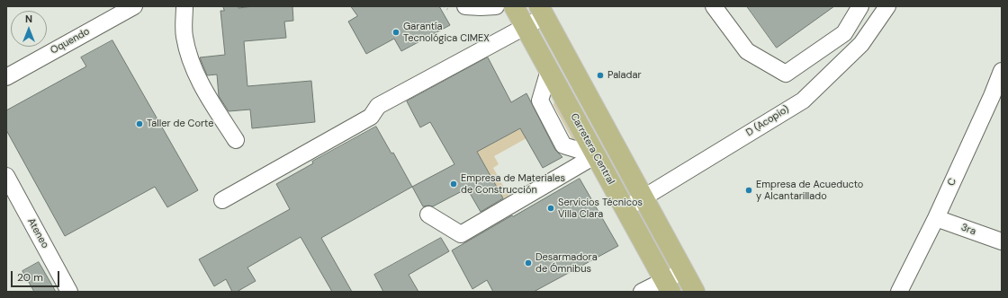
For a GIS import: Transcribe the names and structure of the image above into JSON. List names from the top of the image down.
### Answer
{
  "streets": {
    "main road": ["Carretera Central"],
    "street": [
      "Oquendo",
      "D (Acopio)",
      "C",
      "3ra",
      "Ateneo"
    ]
  },
  "crossings": [
    ["D (Acopio)", "Carretera Central"],
    ["C", "3ra"]
  ],
  "places": [
    "Garantía Tecnológica CIMEX",
    "Paladar",
    "Taller de Corte",
    "Empresa de Materiales de Construcción",
    "Empresa de Acueducto y Alcantarillado",
    "Servicios Técnicos Villa Clara",
    "Desarmadora de Ómnibus"
  ],
  "scale_bar": "20 m",
  "north": "top"
}
